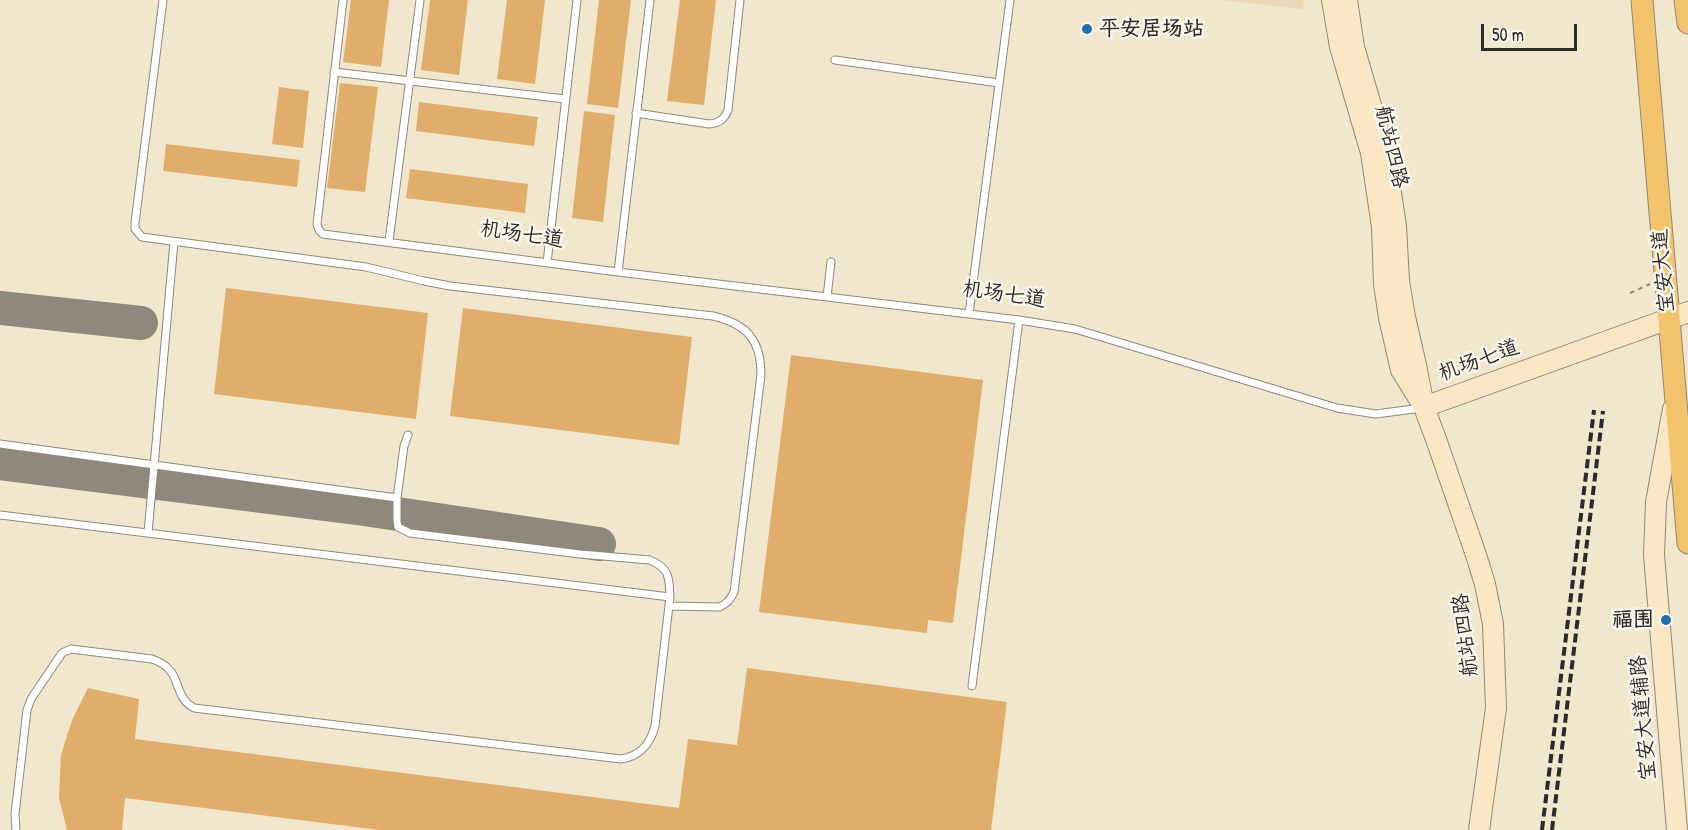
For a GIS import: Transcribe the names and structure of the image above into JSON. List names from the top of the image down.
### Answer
{
  "streets": {
    "main road": [
      "航站四路",
      "机场七道",
      "宝安大道",
      "宝安大道辅路"
    ]
  },
  "crossings": [
    ["航站四路", "机场七道"],
    ["机场七道", "宝安大道"],
    ["宝安大道", "宝安大道辅路"]
  ],
  "places": ["平安居场站", "福围"],
  "scale_bar": "50 m"
}
